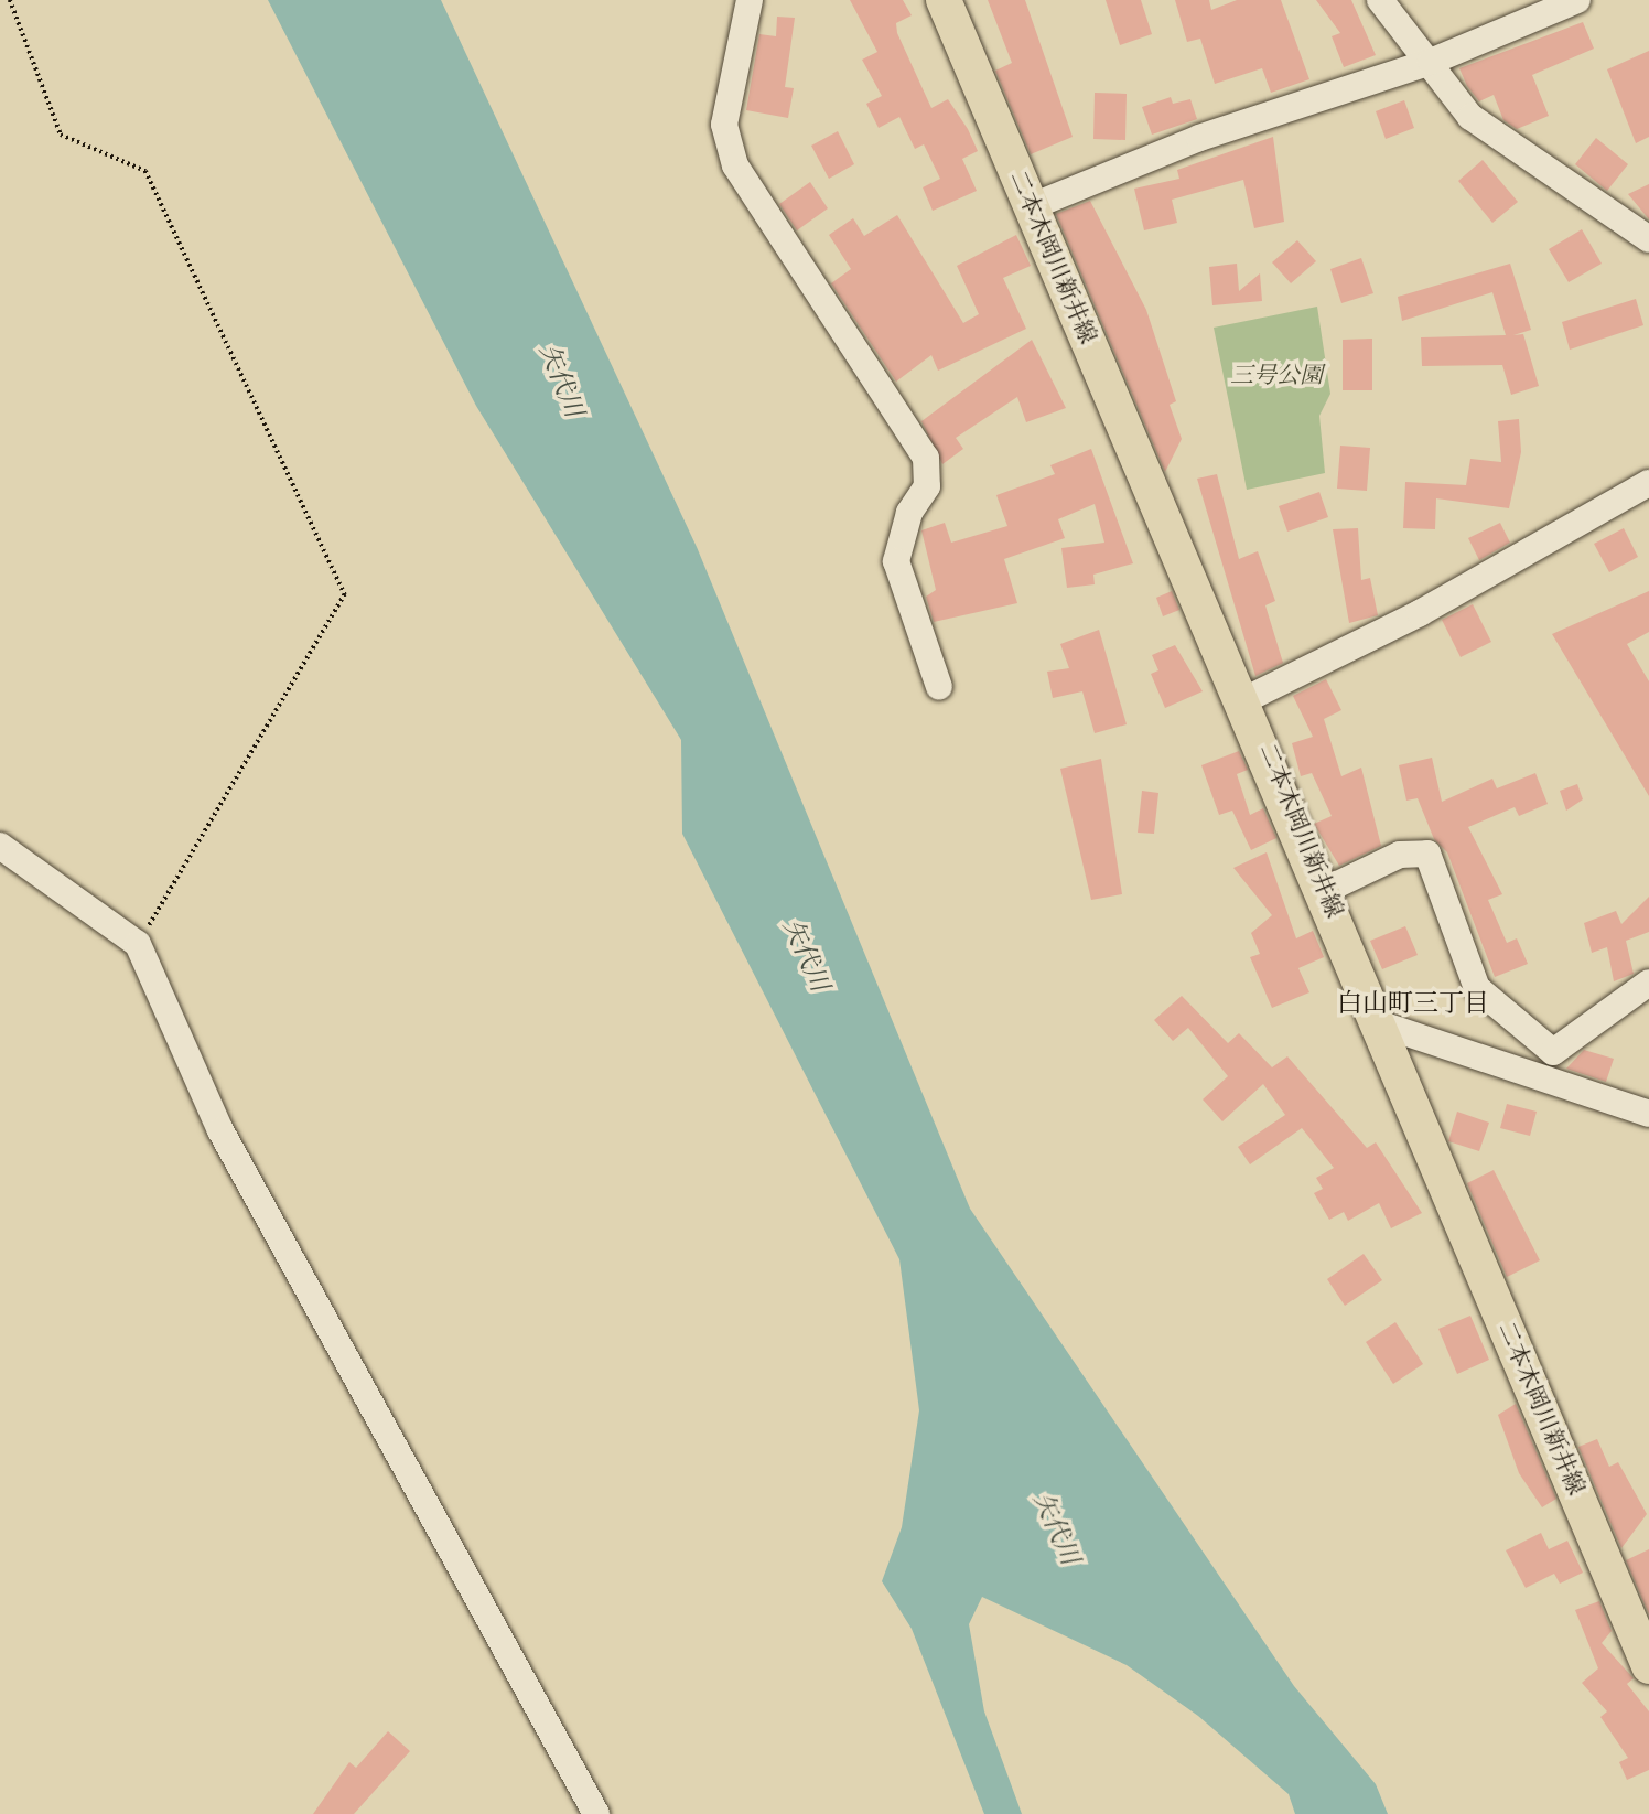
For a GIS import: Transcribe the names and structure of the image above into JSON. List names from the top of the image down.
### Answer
{
  "streets": {
    "main road": ["二本木岡川新井線"]
  },
  "districts": ["白山町三丁目"],
  "water": ["矢代川"],
  "parks": ["三号公園"]
}
